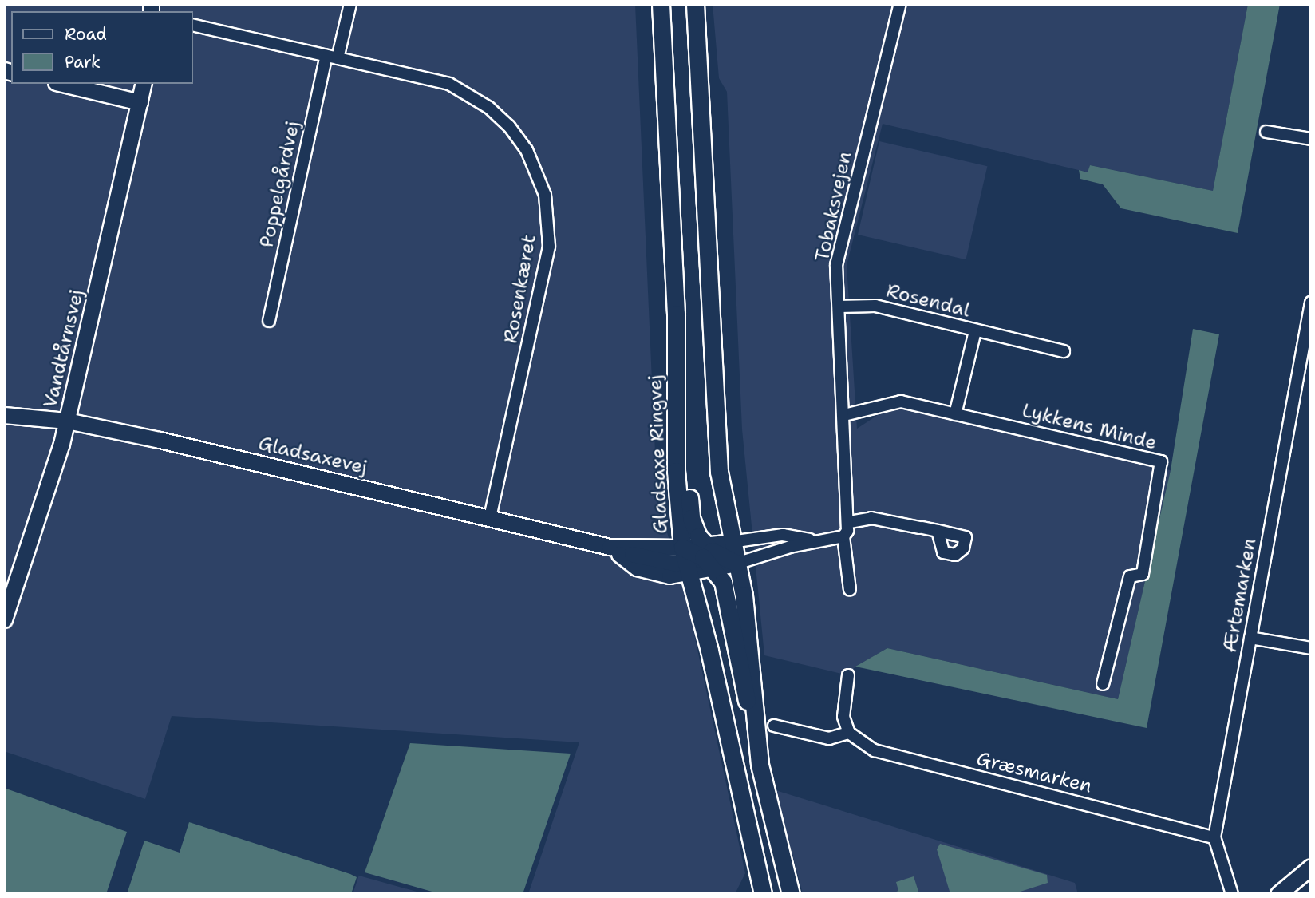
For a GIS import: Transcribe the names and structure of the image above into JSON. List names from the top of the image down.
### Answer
{
  "streets": {
    "main road": ["Gladsaxe Ringvej"],
    "street": [
      "Poppelgårdvej",
      "Tobaksvejen",
      "Rosenkæret",
      "Rosendal",
      "Vandtårnsvej",
      "Lykkens Minde",
      "Gladsaxevej",
      "Ærtemarken",
      "Græsmarken"
    ]
  },
  "crossings": [
    ["Poppelgårdvej", "Rosenkæret"],
    ["Tobaksvejen", "Rosendal"],
    ["Tobaksvejen", "Lykkens Minde"],
    ["Rosenkæret", "Gladsaxevej"],
    ["Rosendal", "Lykkens Minde"],
    ["Vandtårnsvej", "Gladsaxevej"],
    ["Gladsaxe Ringvej", "Gladsaxevej"],
    ["Ærtemarken", "Græsmarken"]
  ],
  "legend": ["Road", "Park"]
}
